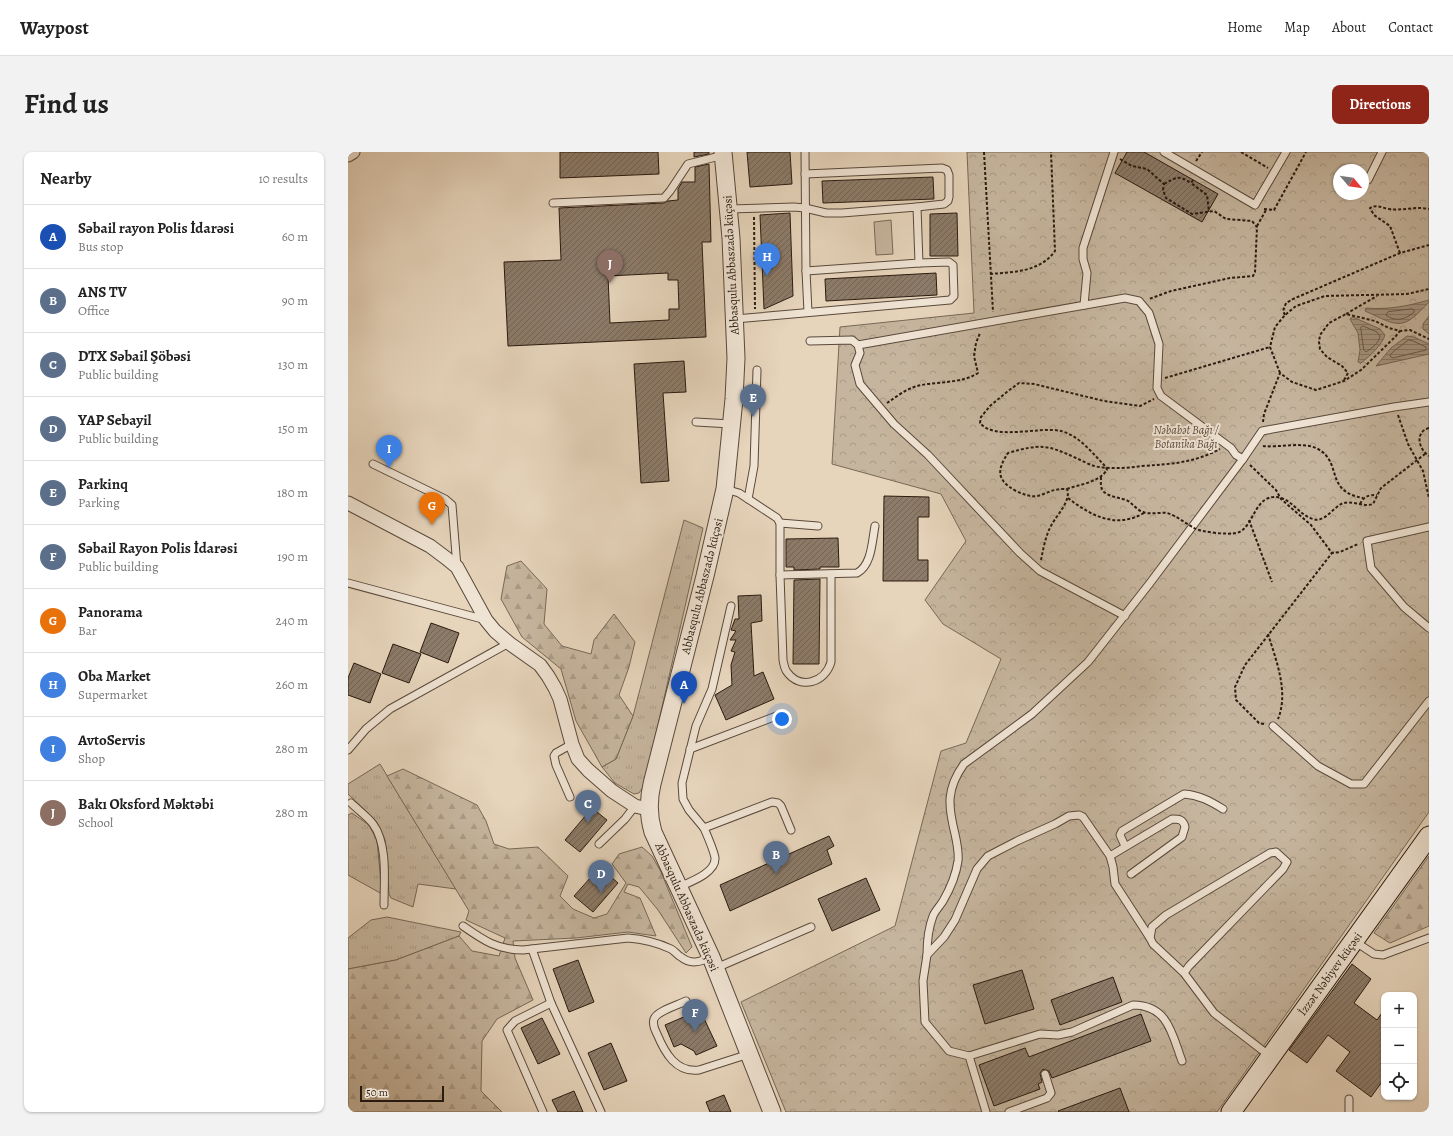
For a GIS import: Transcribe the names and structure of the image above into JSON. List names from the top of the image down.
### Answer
{
  "streets": {
    "main road": ["İzzət Nəbiyev küçəsi"],
    "street": ["Abbasqulu Abbaszadə küçəsi"]
  },
  "parks": ["Nəbabət Bağı / Botanika Bağı"],
  "scale_bar": "50 m",
  "north": "bottom right",
  "page": {
    "header": "Waypost",
    "nav": [
      "Home",
      "Map",
      "About",
      "Contact"
    ],
    "title": "Find us",
    "buttons": "Directions",
    "heading": ["Nearby", "10 results"],
    "list": [
      {
        "mark": "A",
        "name": "Səbail rayon Polis İdarəsi",
        "note": "Bus stop",
        "value": "60 m"
      },
      {
        "mark": "B",
        "name": "ANS TV",
        "note": "Office",
        "value": "90 m"
      },
      {
        "mark": "C",
        "name": "DTX Səbail Şöbəsi",
        "note": "Public building",
        "value": "130 m"
      },
      {
        "mark": "D",
        "name": "YAP Sebayil",
        "note": "Public building",
        "value": "150 m"
      },
      {
        "mark": "E",
        "name": "Parkinq",
        "note": "Parking",
        "value": "180 m"
      },
      {
        "mark": "F",
        "name": "Səbail Rayon Polis İdarəsi",
        "note": "Public building",
        "value": "190 m"
      },
      {
        "mark": "G",
        "name": "Panorama",
        "note": "Bar",
        "value": "240 m"
      },
      {
        "mark": "H",
        "name": "Oba Market",
        "note": "Supermarket",
        "value": "260 m"
      },
      {
        "mark": "I",
        "name": "AvtoServis",
        "note": "Shop",
        "value": "280 m"
      },
      {
        "mark": "J",
        "name": "Bakı Oksford Məktəbi",
        "note": "School",
        "value": "280 m"
      }
    ],
    "pins": [
      "H",
      "J",
      "E",
      "I",
      "G",
      "A",
      "C",
      "B",
      "D",
      "F"
    ],
    "map_buttons": ["+", "−"],
    "scale": "50 m"
  }
}
